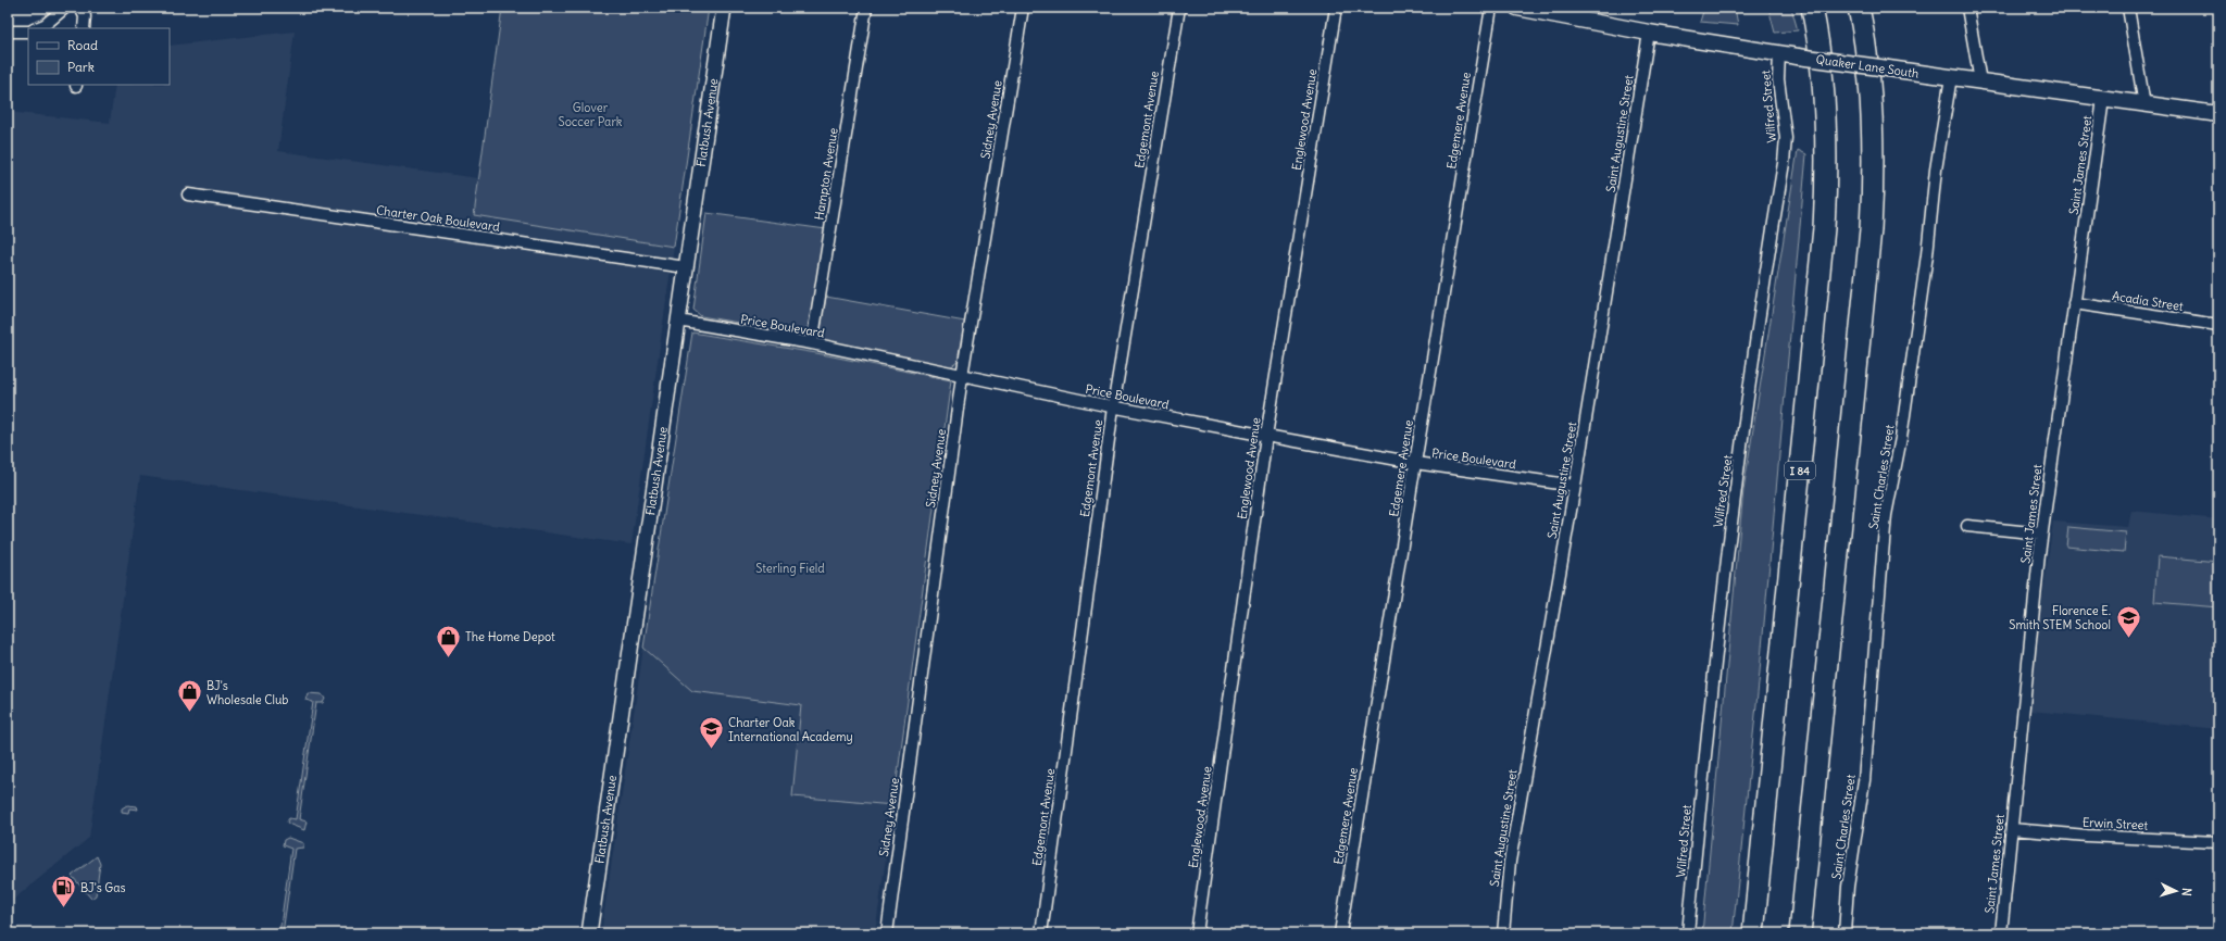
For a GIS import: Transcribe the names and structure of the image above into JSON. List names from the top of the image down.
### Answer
{
  "streets": {
    "highway": ["I 84"],
    "main road": ["Quaker Lane South"],
    "street": [
      "Wilfred Street",
      "Sidney Avenue",
      "Edgemont Avenue",
      "Englewood Avenue",
      "Edgemere Avenue",
      "Flatbush Avenue",
      "Saint Augustine Street",
      "Saint James Street",
      "Hampton Avenue",
      "Charter Oak Boulevard",
      "Acadia Street",
      "Price Boulevard",
      "Saint Charles Street",
      "Erwin Street"
    ]
  },
  "crossings": [
    ["Quaker Lane South", "Wilfred Street"],
    ["Quaker Lane South", "Saint Augustine Street"],
    ["Quaker Lane South", "Saint James Street"],
    ["Quaker Lane South", "Saint Charles Street"],
    ["Sidney Avenue", "Price Boulevard"],
    ["Edgemont Avenue", "Price Boulevard"],
    ["Englewood Avenue", "Price Boulevard"],
    ["Edgemere Avenue", "Price Boulevard"],
    ["Flatbush Avenue", "Charter Oak Boulevard"],
    ["Flatbush Avenue", "Price Boulevard"],
    ["Saint Augustine Street", "Price Boulevard"],
    ["Saint James Street", "Acadia Street"],
    ["Saint James Street", "Erwin Street"],
    ["Hampton Avenue", "Price Boulevard"]
  ],
  "parks": ["Glover Soccer Park", "Sterling Field"],
  "places": {
    "school or university": ["Florence E. Smith STEM School", "Charter Oak International Academy"],
    "shop": ["The Home Depot", "BJ's Wholesale Club"],
    "fuel station": ["BJ's Gas"]
  },
  "legend": ["Road", "Park"],
  "north": "right"
}
